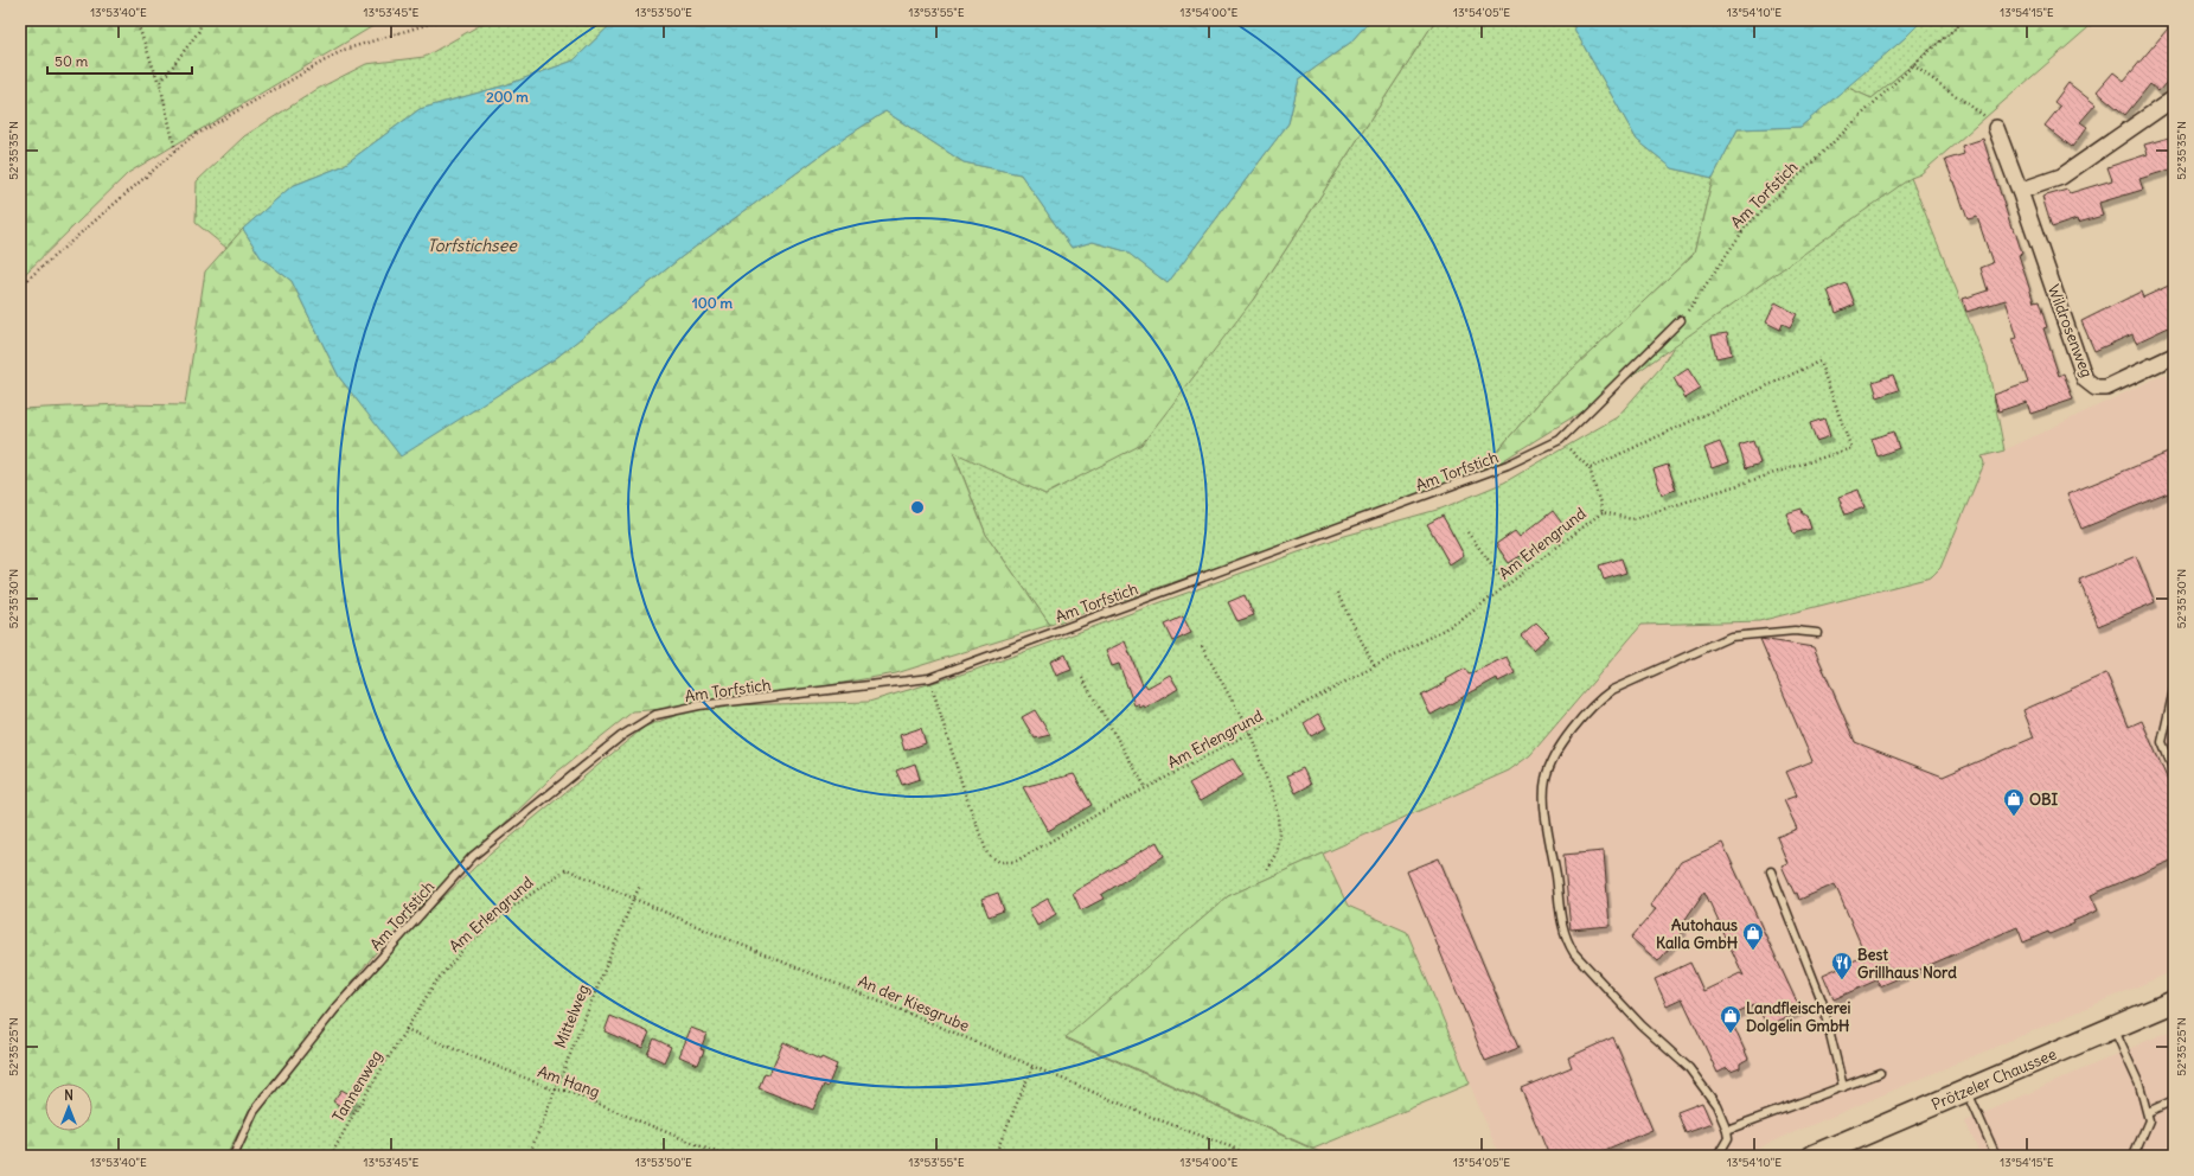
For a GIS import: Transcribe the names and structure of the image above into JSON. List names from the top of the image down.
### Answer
{
  "streets": {
    "main road": ["Prötzeler Chaussee"],
    "street": ["Wildrosenweg"],
    "lane": ["Am Torfstich"],
    "path": [
      "Am Erlengrund",
      "An der Kiesgrube",
      "Mittelweg",
      "Am Hang",
      "Tannenweg"
    ]
  },
  "crossings": [
    ["Am Torfstich", "Am Erlengrund"],
    ["Am Erlengrund", "An der Kiesgrube"],
    ["Am Erlengrund", "Am Hang"],
    ["Am Erlengrund", "Tannenweg"],
    ["An der Kiesgrube", "Mittelweg"],
    ["Mittelweg", "Am Hang"],
    ["Am Hang", "Tannenweg"]
  ],
  "water": ["Torfstichsee"],
  "places": {
    "shop": ["OBI", "Autohaus Kalla GmbH", "Landfleischerei Dolgelin GmbH"],
    "restaurant": ["Best Grillhaus Nord"]
  },
  "scale_bar": "50 m",
  "north": "top",
  "coordinates": [
    "13°53'40\"E",
    "13°53'45\"E",
    "13°53'50\"E",
    "13°53'55\"E",
    "13°54'00\"E",
    "13°54'05\"E",
    "13°54'10\"E",
    "13°54'15\"E",
    "52°35'35\"N",
    "52°35'30\"N",
    "52°35'25\"N"
  ],
  "rings": ["200 m", "100 m"]
}
